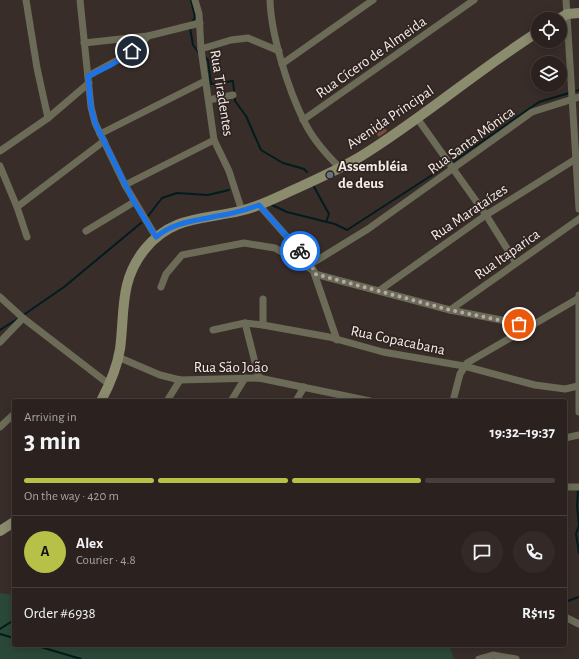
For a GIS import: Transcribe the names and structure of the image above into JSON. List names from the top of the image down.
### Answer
{
  "streets": {
    "street": [
      "Rua Cícero de Almeida",
      "Rua Tiradentes",
      "Avenida Principal",
      "Rua Santa Mônica",
      "Rua Marataízes",
      "Rua Itaparica",
      "Rua Copacabana",
      "Rua São João"
    ]
  },
  "crossings": [
    ["Rua Tiradentes", "Avenida Principal"],
    ["Avenida Principal", "Rua São João"]
  ],
  "places": ["Assembléia de deus"],
  "page": {
    "heading": ["3 min", "Arriving in", "19:32–19:37"],
    "panel": [
      "Alex",
      "Courier · 4.8",
      "Order #6938",
      "R$115"
    ],
    "bar": "On the way · 420 m",
    "round": "A"
  }
}
